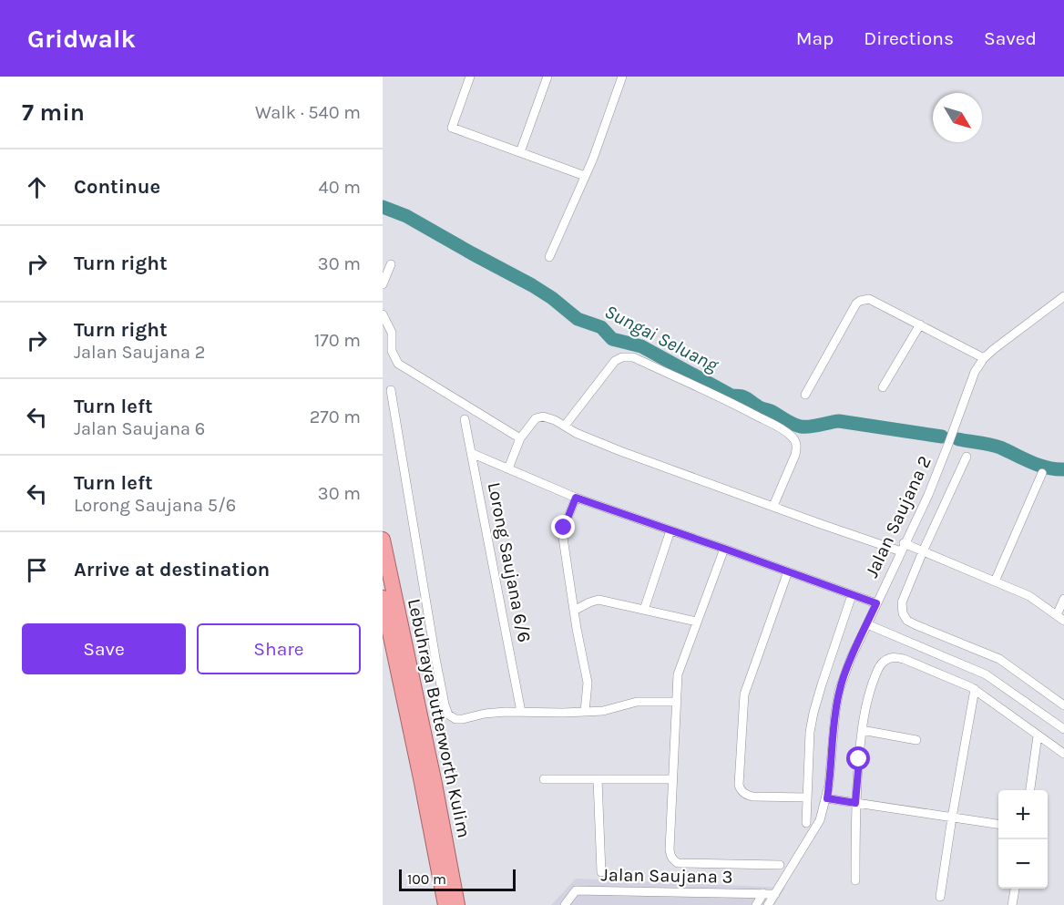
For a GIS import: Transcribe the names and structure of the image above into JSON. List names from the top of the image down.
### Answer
{
  "streets": {
    "highway": ["Lebuhraya Butterworth Kulim"],
    "street": ["Jalan Saujana 2", "Lorong Saujana 6/6", "Jalan Saujana 3"]
  },
  "crossings": [
    ["Jalan Saujana 2", "Jalan Saujana 3"]
  ],
  "water": ["Sungai Seluang"],
  "scale_bar": "100 m",
  "north": "bottom right",
  "page": {
    "header": "Gridwalk",
    "nav": ["Map", "Directions", "Saved"],
    "heading": ["7 min", "Walk · 540 m"],
    "list": [
      ["Continue", "40 m"],
      ["Turn right", "30 m"],
      ["Turn right", "Jalan Saujana 2", "170 m"],
      ["Turn left", "Jalan Saujana 6", "270 m"],
      ["Turn left", "Lorong Saujana 5/6", "30 m"],
      "Arrive at destination"
    ],
    "buttons": ["Save", "Share"],
    "map_buttons": ["+", "−"],
    "scale": "100 m"
  }
}
